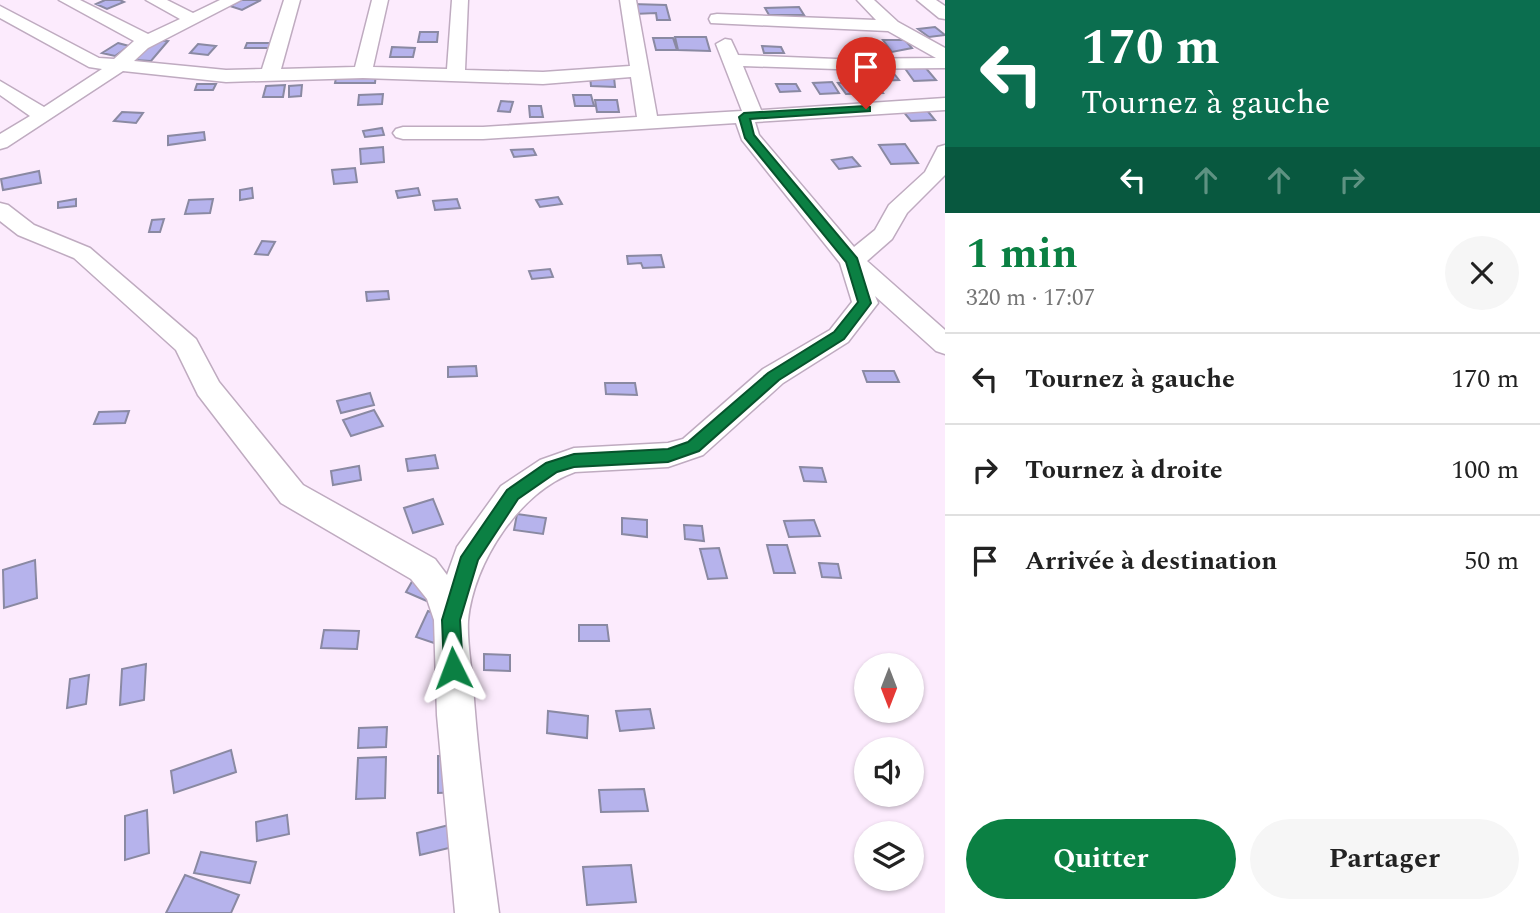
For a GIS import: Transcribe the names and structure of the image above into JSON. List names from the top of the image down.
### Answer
{
  "north": "bottom",
  "page": {
    "turn": ["170 m", "Tournez à gauche"],
    "heading": ["1 min", "320 m · 17:07"],
    "list": [
      {
        "name": "Tournez à gauche",
        "value": "170 m"
      },
      {
        "name": "Tournez à droite",
        "value": "100 m"
      },
      {
        "name": "Arrivée à destination",
        "value": "50 m"
      }
    ],
    "buttons": ["Quitter", "Partager"]
  }
}
